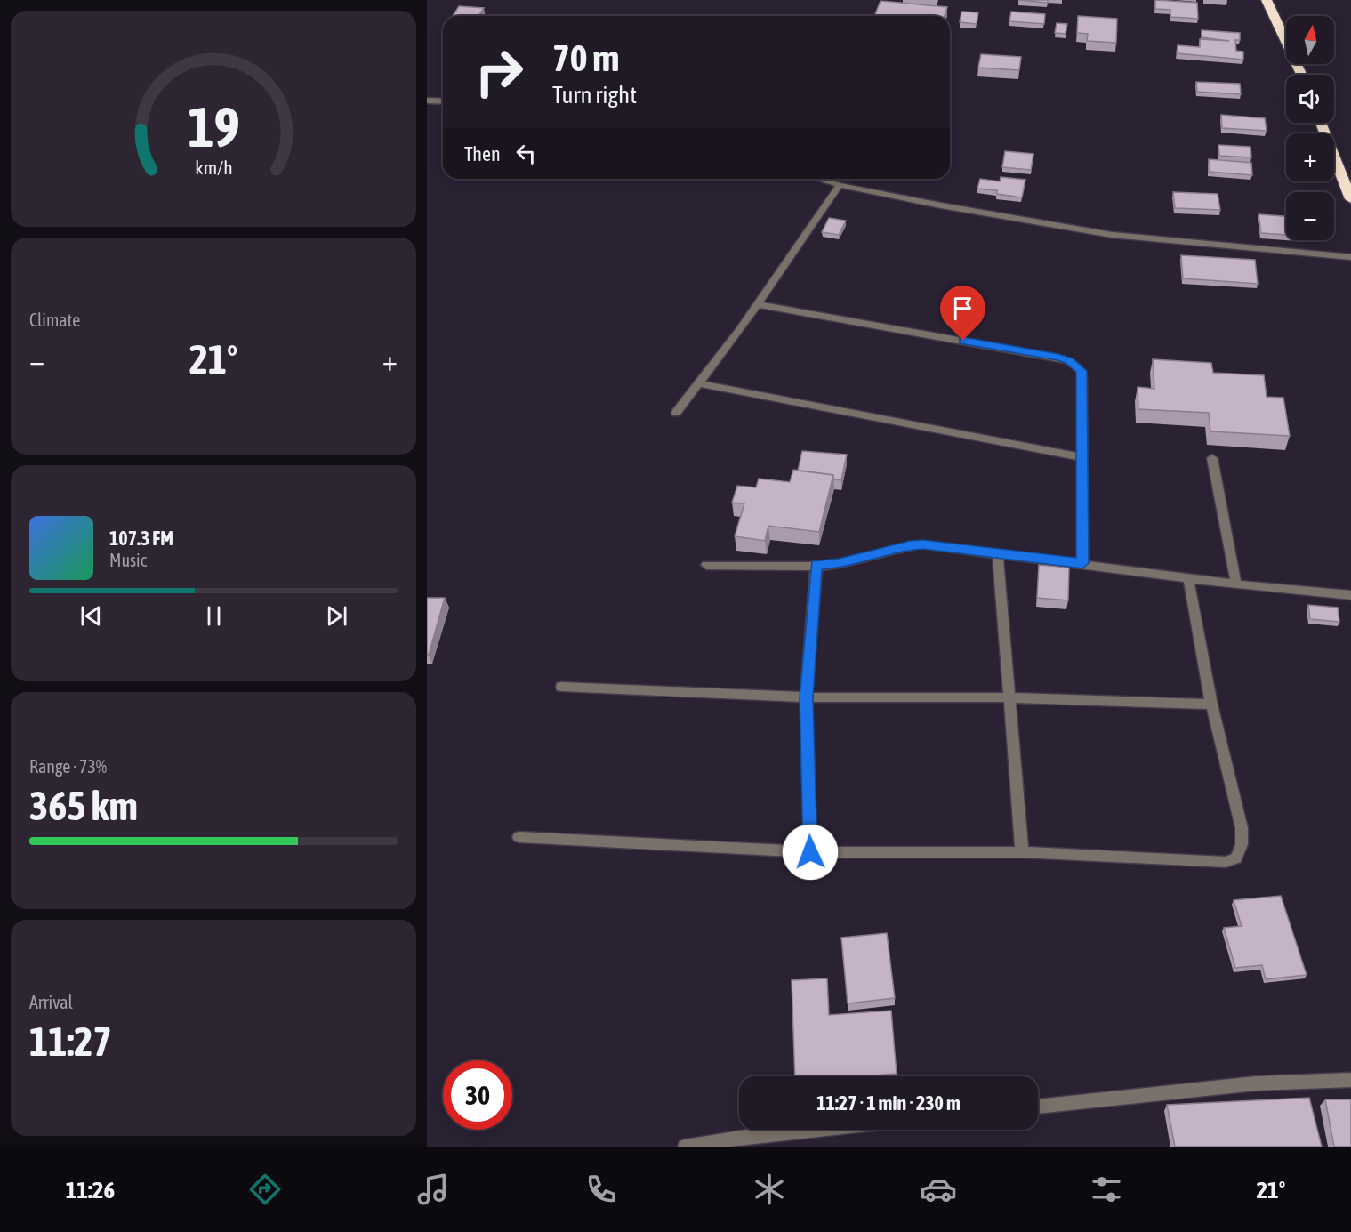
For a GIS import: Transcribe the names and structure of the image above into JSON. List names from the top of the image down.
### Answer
{
  "north": "top",
  "page": {
    "map_buttons": ["+", "−"],
    "turn": ["70 m", "Turn right"],
    "then": "Then",
    "tile": [
      "Climate",
      ["Range · 73%", "365 km"],
      ["Arrival", "11:27"]
    ],
    "heat": ["−", "21°", "+"],
    "song": ["107.3 FM", "Music"],
    "limit": "30",
    "trip": "11:27 · 1 min · 230 m",
    "tabs": ["11:26", "21°"],
    "gauge": ["19", "km/h"]
  }
}
